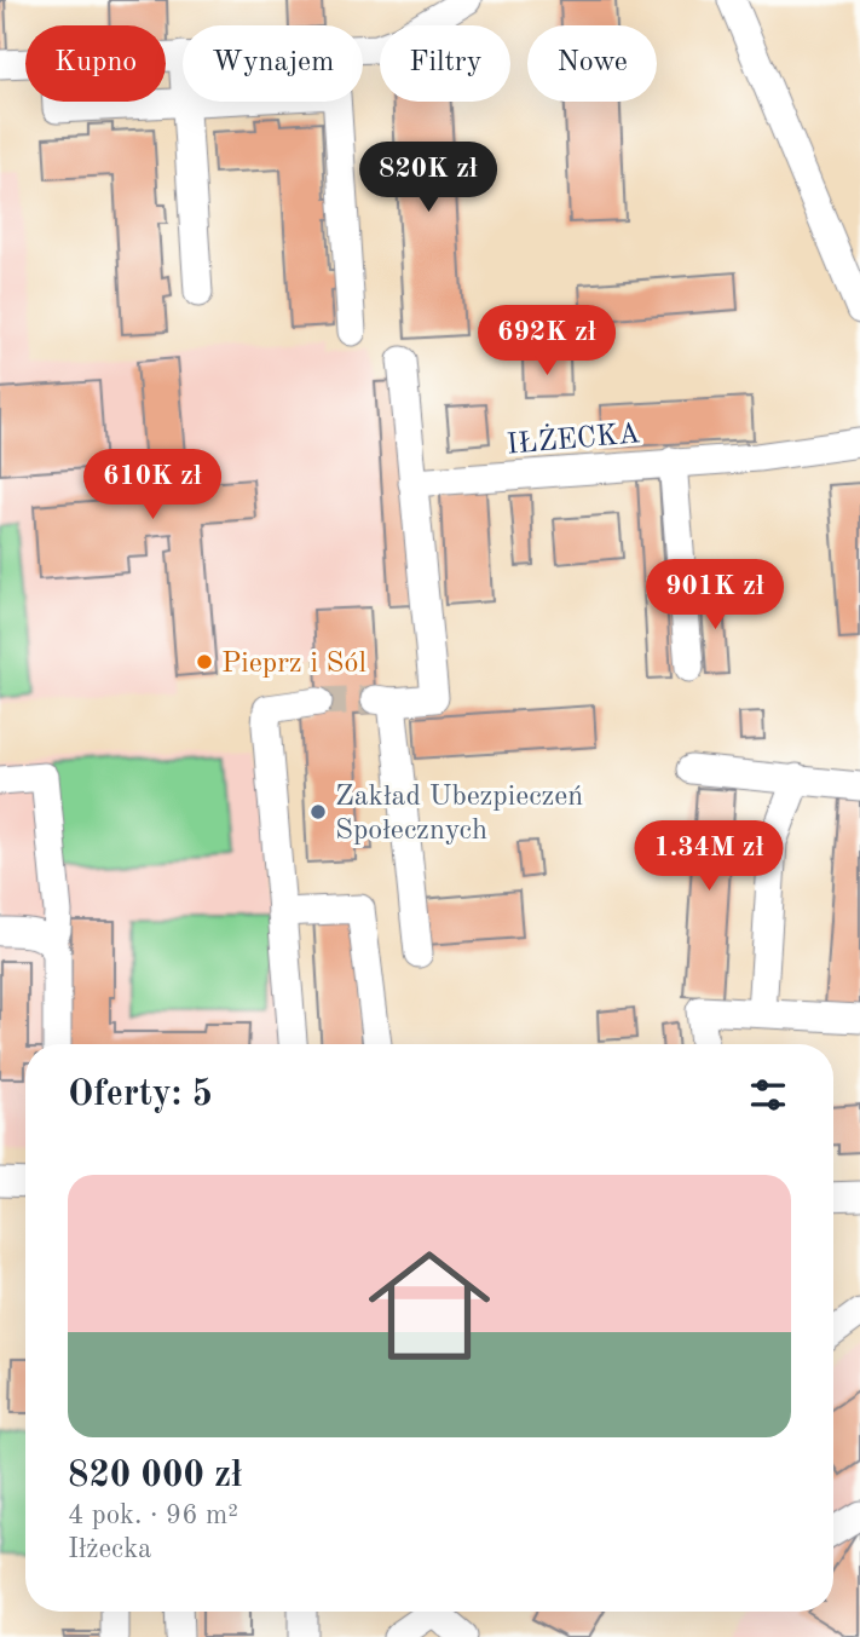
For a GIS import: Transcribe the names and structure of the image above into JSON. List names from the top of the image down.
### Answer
{
  "streets": {
    "street": ["IŁŻECKA"]
  },
  "places": ["Pieprz i Sól", "Zakład Ubezpieczeń Społecznych"],
  "page": {
    "chip": [
      "Kupno",
      "Wynajem",
      "Filtry",
      "Nowe"
    ],
    "price": [
      "820K zł",
      "692K zł",
      "610K zł",
      "901K zł",
      "1.34M zł"
    ],
    "heading": "Oferty: 5",
    "list": [
      {
        "name": "820 000 zł",
        "note": "4 pok. · 96 m² · Iłżecka"
      }
    ]
  }
}
